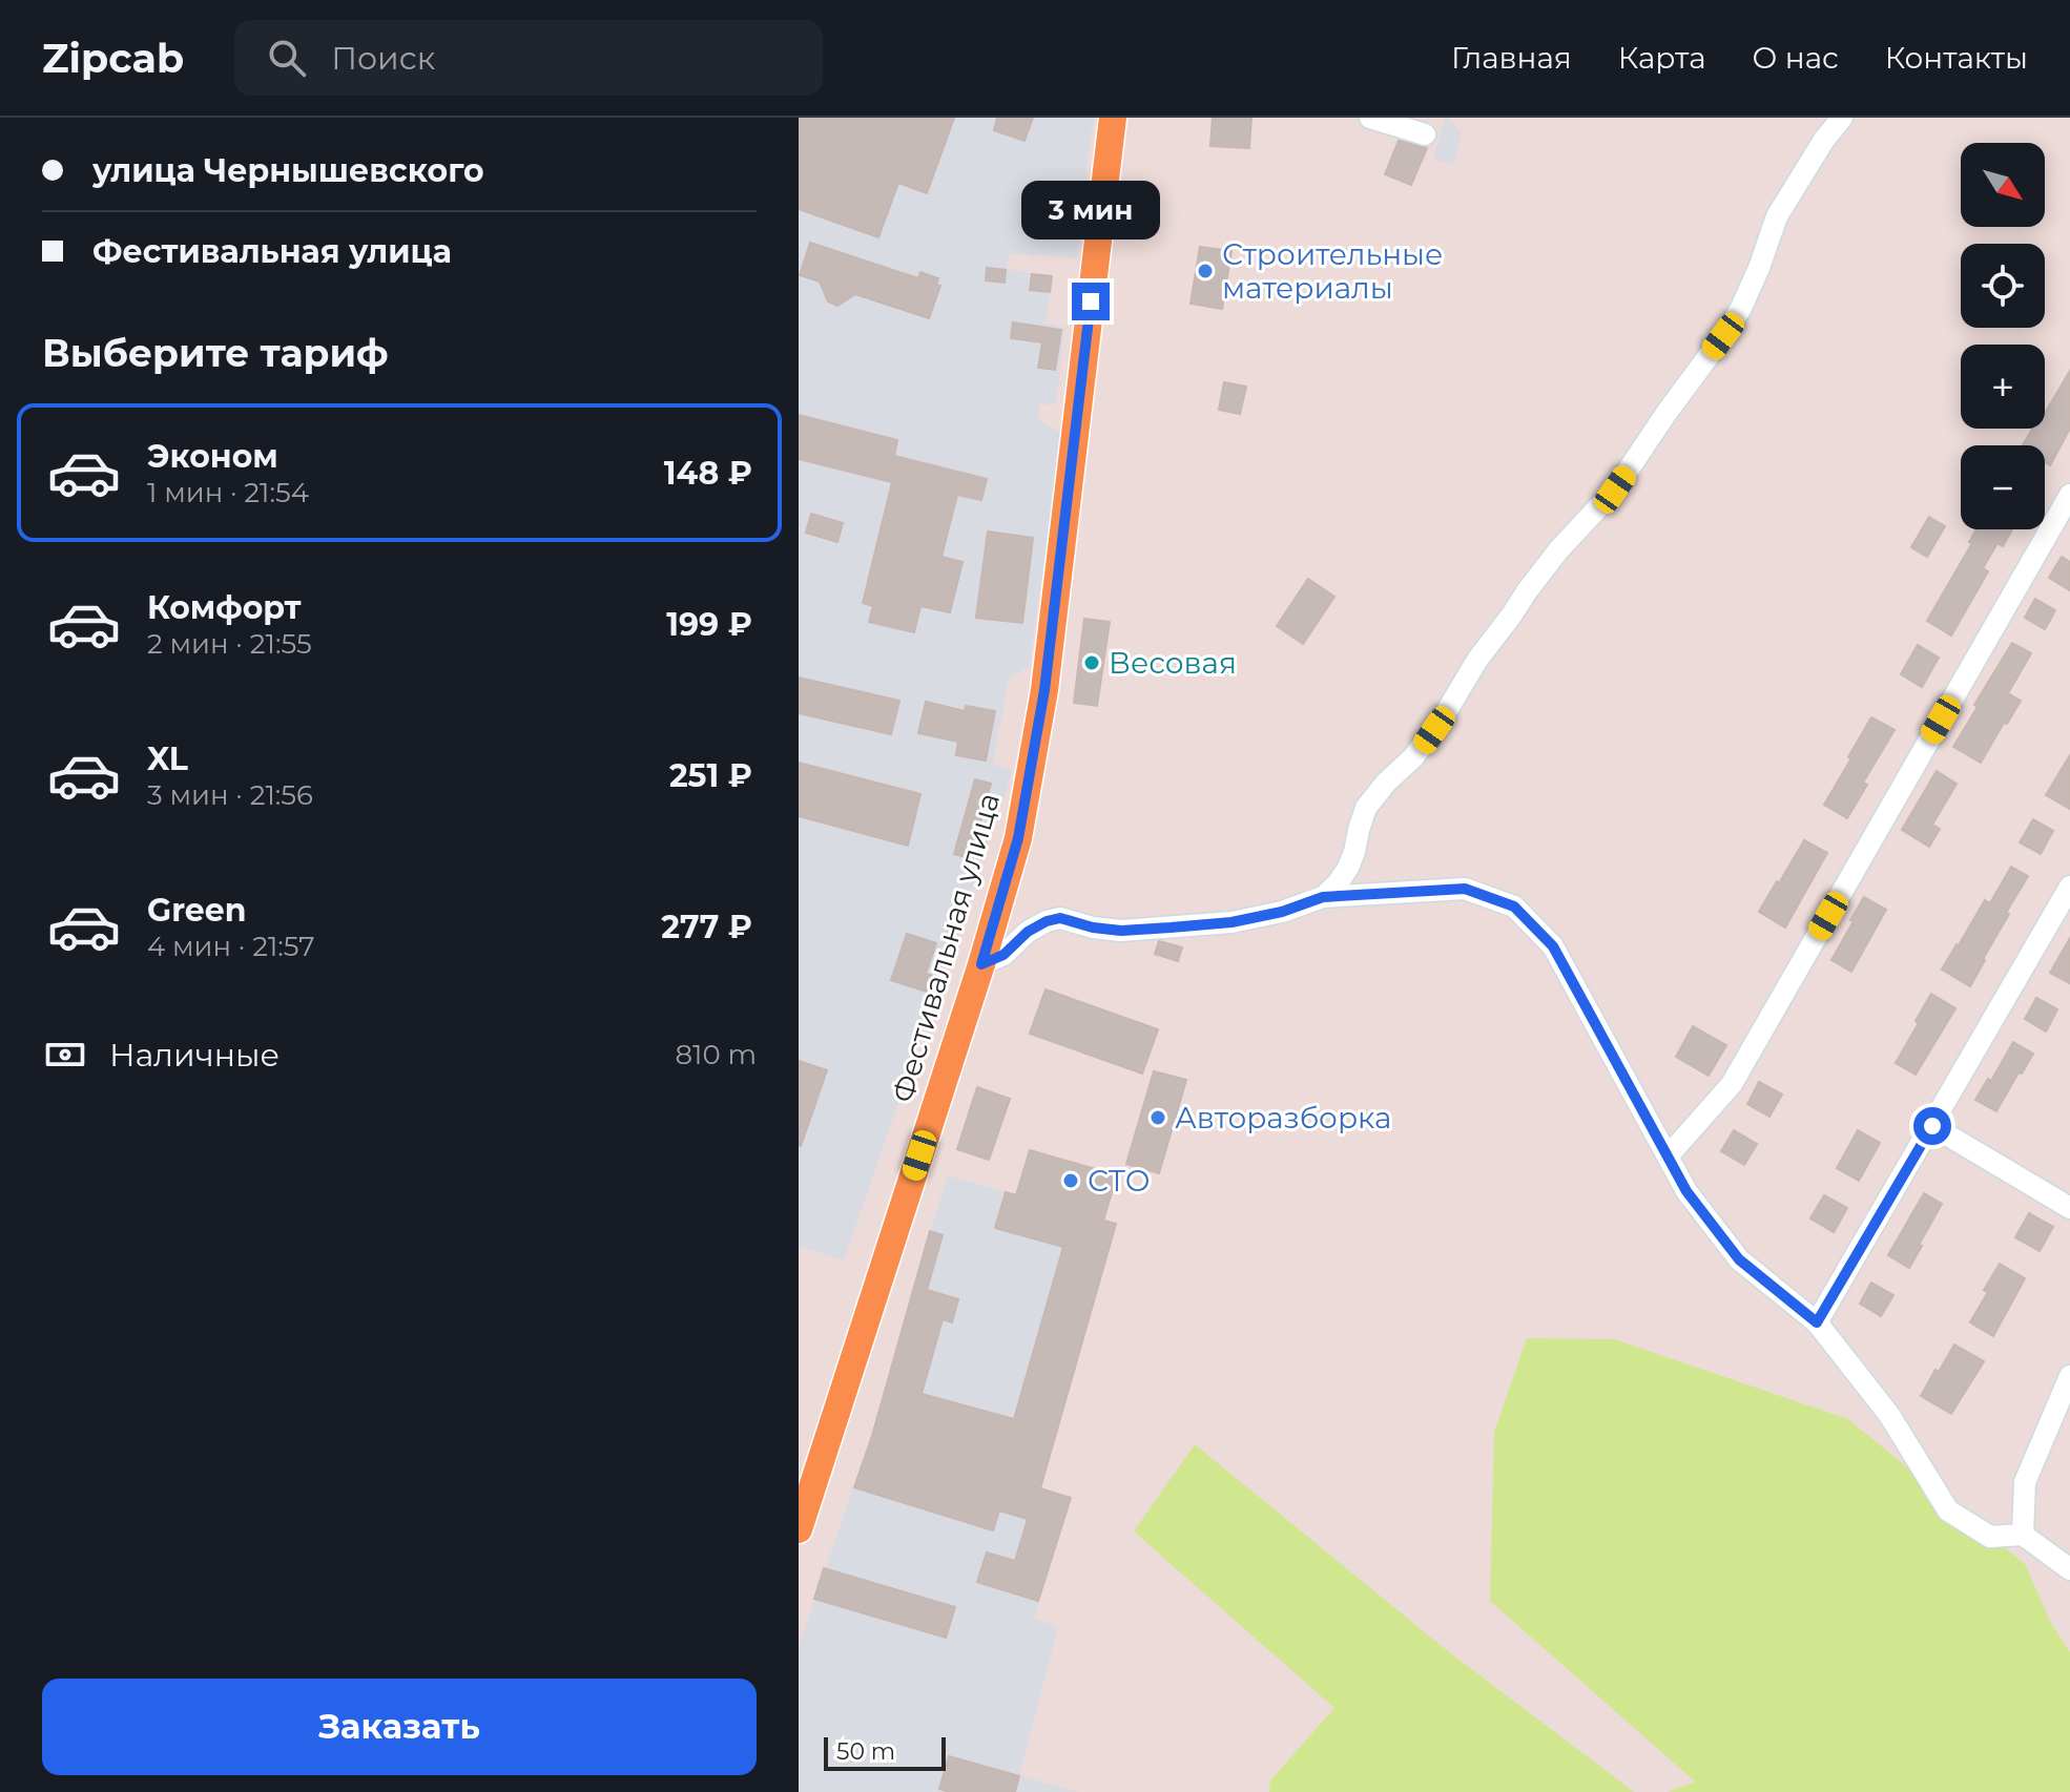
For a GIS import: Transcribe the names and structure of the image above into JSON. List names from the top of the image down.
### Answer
{
  "streets": {
    "main road": ["Фестивальная улица"]
  },
  "places": [
    "Строительные материалы",
    "Весовая",
    "Авторазборка",
    "СТО"
  ],
  "scale_bar": "50 m",
  "north": "bottom right",
  "page": {
    "header": "Zipcab",
    "search": "Поиск",
    "nav": [
      "Главная",
      "Карта",
      "О нас",
      "Контакты"
    ],
    "banner": ["улица Чернышевского", "Фестивальная улица"],
    "map_buttons": ["+", "−"],
    "bubble": "3 мин",
    "heading": "Выберите тариф",
    "list": [
      {
        "name": "Эконом",
        "note": "1 мин · 21:54",
        "value": "148 ₽"
      },
      {
        "name": "Комфорт",
        "note": "2 мин · 21:55",
        "value": "199 ₽"
      },
      {
        "name": "XL",
        "note": "3 мин · 21:56",
        "value": "251 ₽"
      },
      {
        "name": "Green",
        "note": "4 мин · 21:57",
        "value": "277 ₽"
      }
    ],
    "pay": ["Наличные", "810 m"],
    "buttons": "Заказать",
    "scale": "50 m"
  }
}
